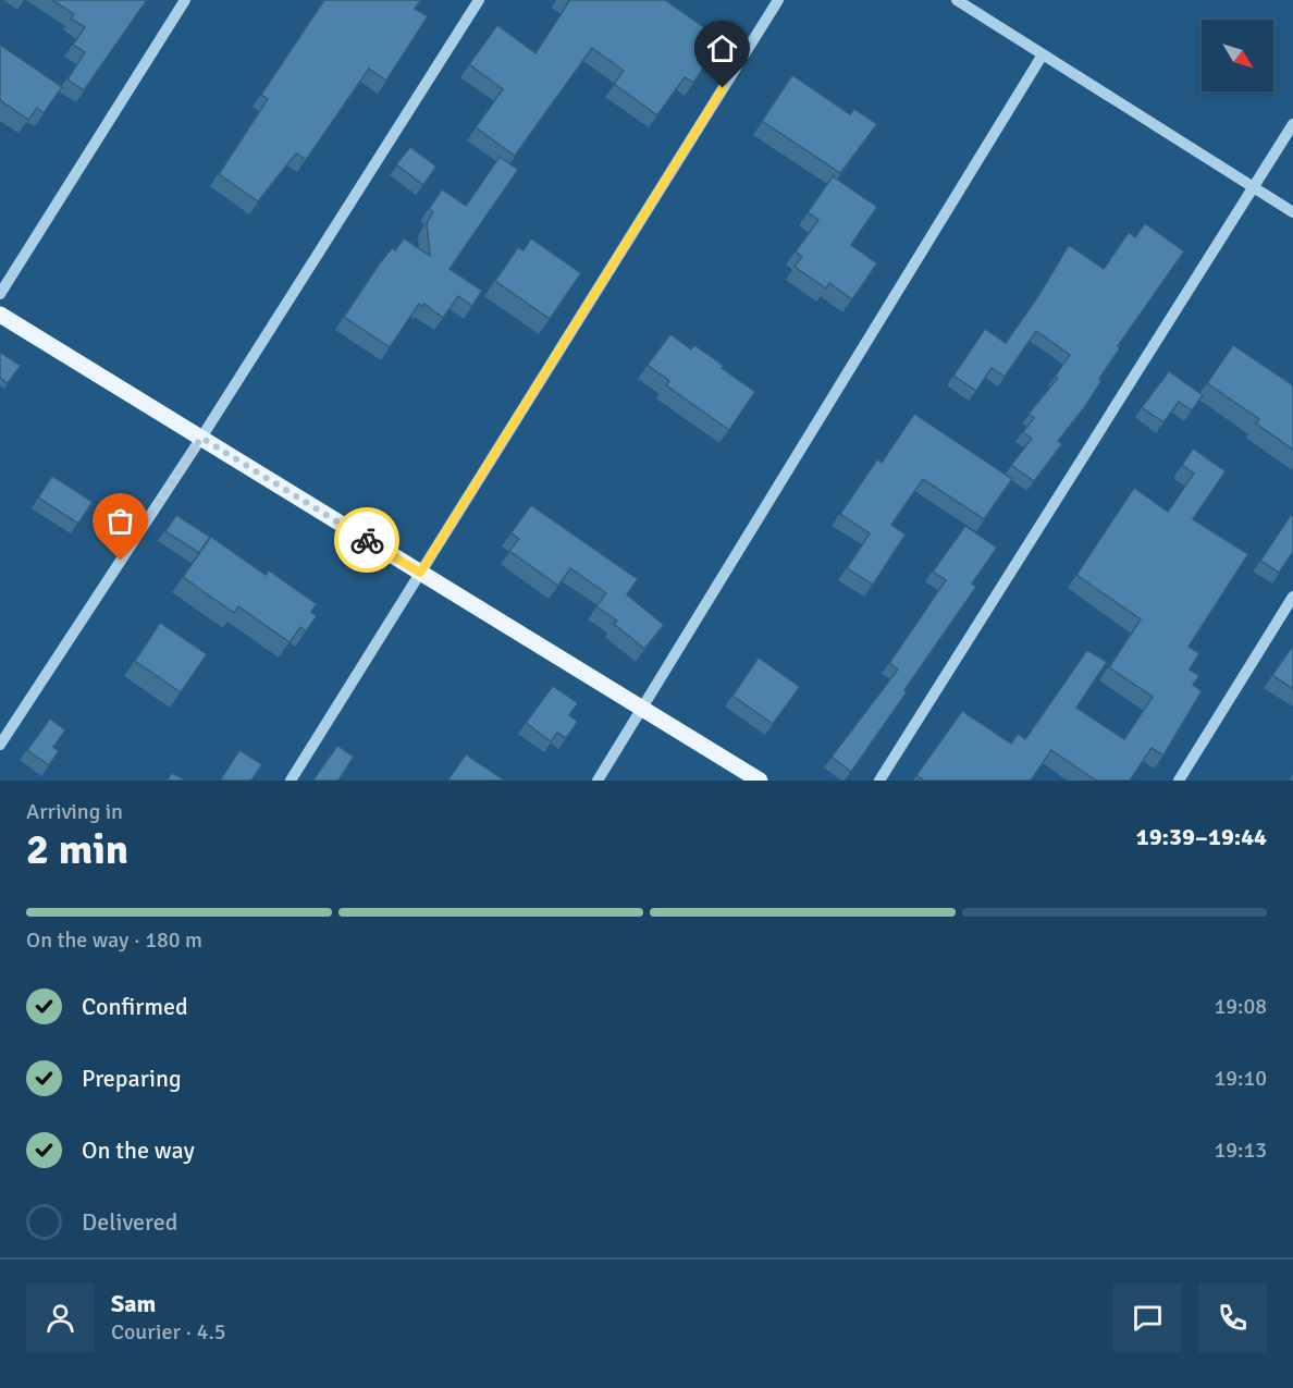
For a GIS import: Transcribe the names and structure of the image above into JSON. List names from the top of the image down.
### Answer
{
  "north": "bottom right",
  "page": {
    "heading": ["2 min", "Arriving in", "19:39–19:44"],
    "panel": ["Sam", "Courier · 4.5"],
    "bar": "On the way · 180 m",
    "list": [
      ["Confirmed", "19:08"],
      ["Preparing", "19:10"],
      ["On the way", "19:13"],
      "Delivered"
    ]
  }
}
